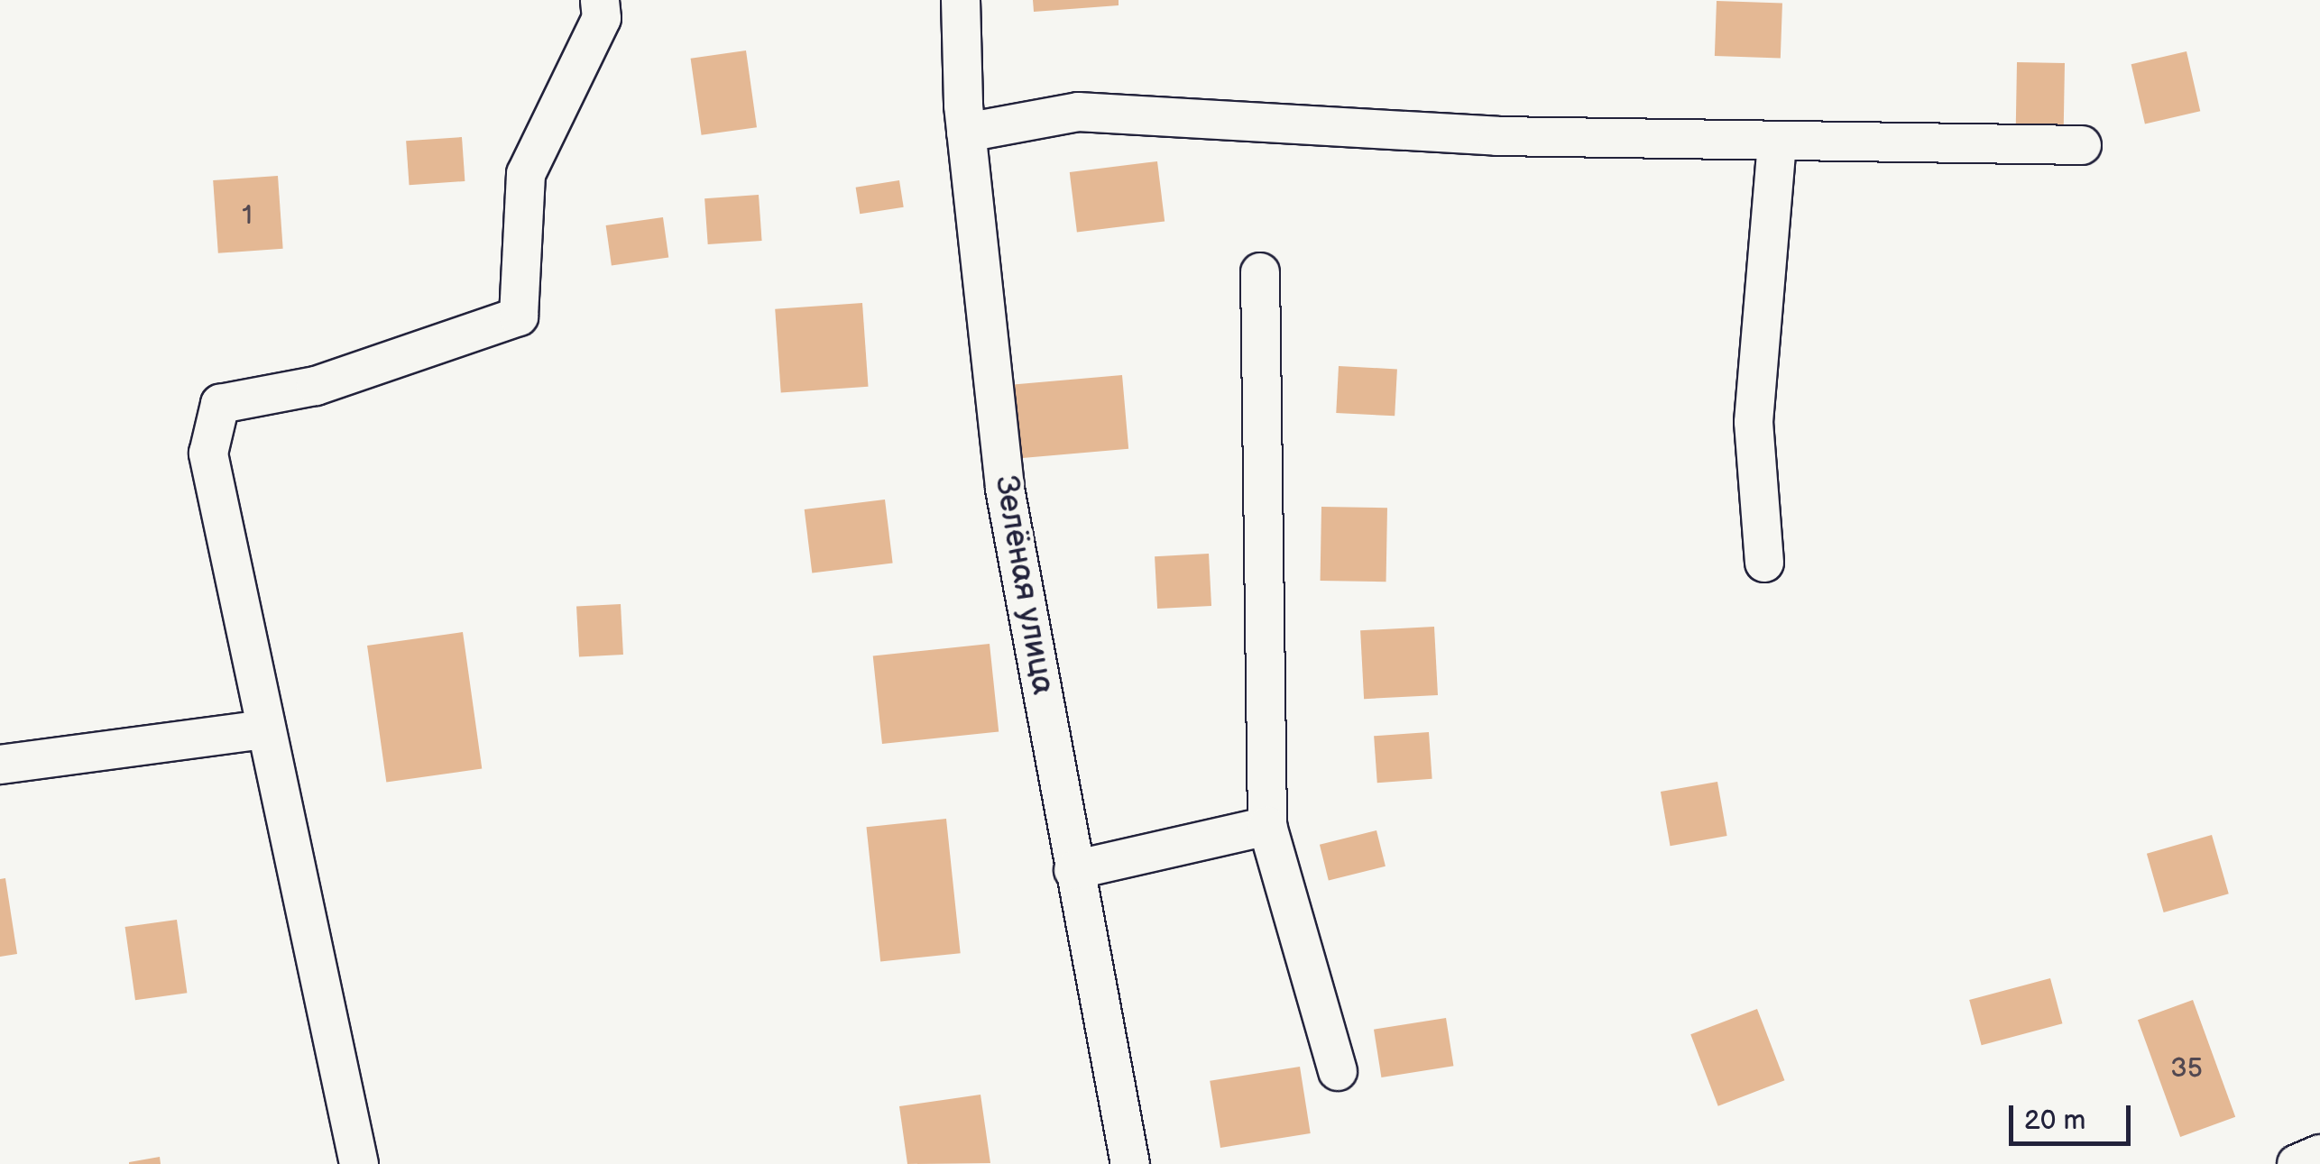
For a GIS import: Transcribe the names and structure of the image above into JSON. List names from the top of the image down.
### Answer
{
  "streets": {
    "street": ["Зелёная улица"]
  },
  "house_numbers": ["1", "35"],
  "scale_bar": "20 m"
}
